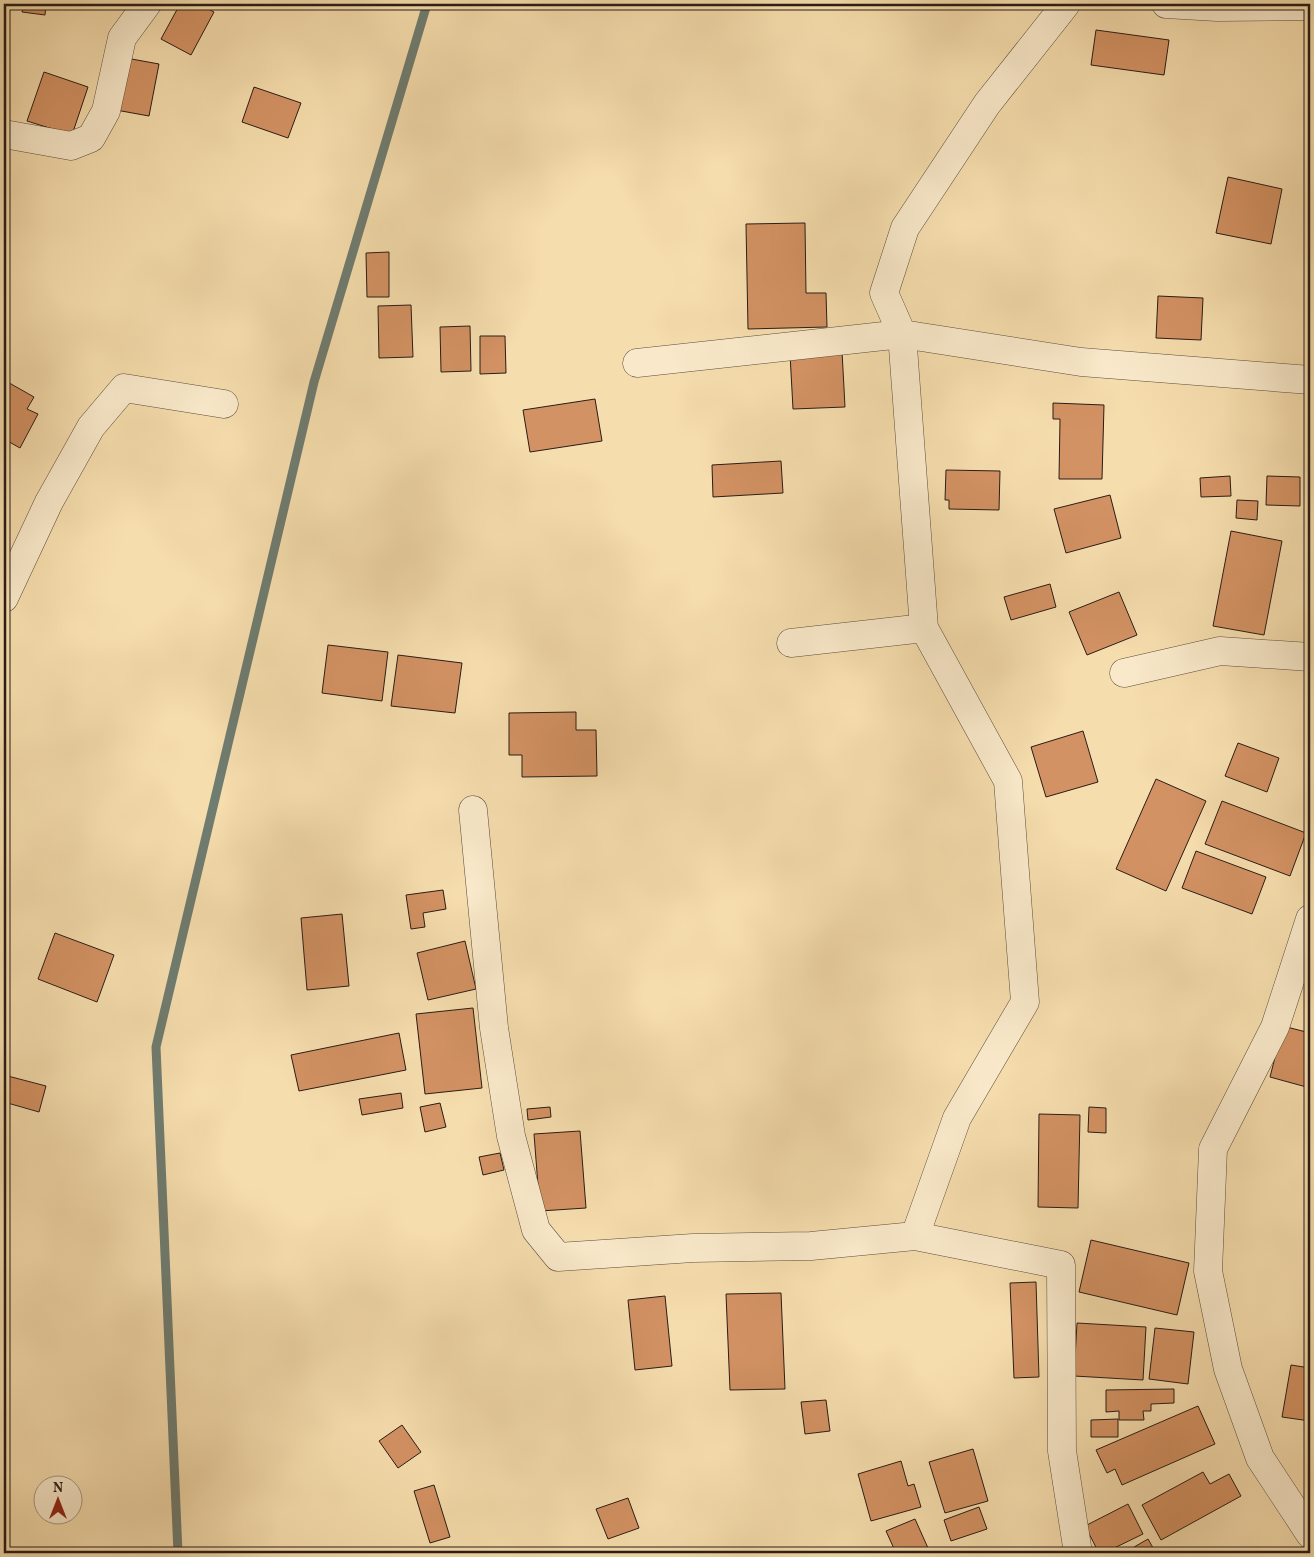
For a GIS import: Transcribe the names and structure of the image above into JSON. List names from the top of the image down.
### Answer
{
  "north": "top"
}
